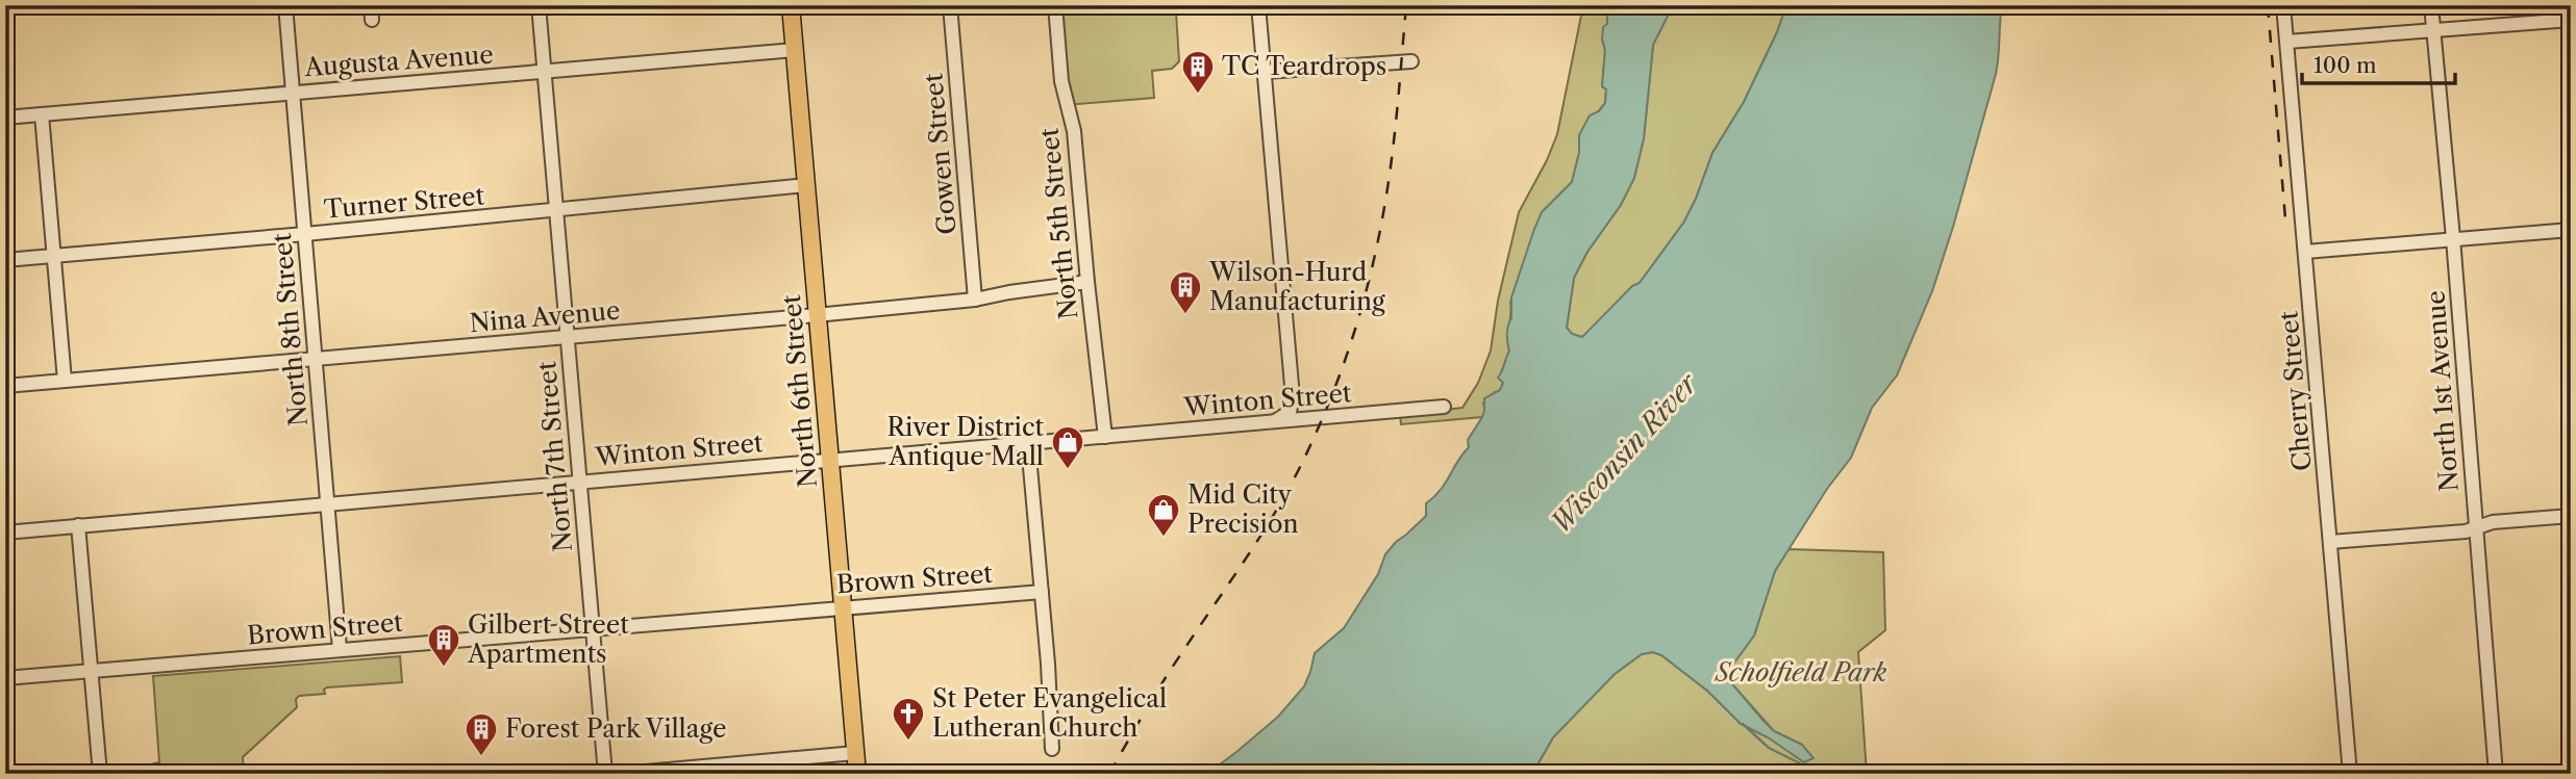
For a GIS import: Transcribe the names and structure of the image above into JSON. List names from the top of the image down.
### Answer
{
  "streets": {
    "main road": ["North 6th Street"],
    "street": [
      "Augusta Avenue",
      "Gowen Street",
      "Turner Street",
      "North 5th Street",
      "Nina Avenue",
      "North 8th Street",
      "Cherry Street",
      "North 1st Avenue",
      "Winton Street",
      "North 7th Street",
      "Brown Street"
    ]
  },
  "crossings": [
    ["Augusta Avenue", "North 8th Street"],
    ["Augusta Avenue", "North 6th Street"],
    ["Augusta Avenue", "North 7th Street"],
    ["Gowen Street", "Nina Avenue"],
    ["Turner Street", "North 8th Street"],
    ["Turner Street", "North 6th Street"],
    ["Turner Street", "North 7th Street"],
    ["North 5th Street", "Nina Avenue"],
    ["North 5th Street", "Winton Street"],
    ["Nina Avenue", "North 8th Street"],
    ["Nina Avenue", "North 6th Street"],
    ["Nina Avenue", "North 7th Street"],
    ["North 8th Street", "Winton Street"],
    ["North 8th Street", "Brown Street"],
    ["North 6th Street", "Winton Street"],
    ["North 6th Street", "Brown Street"],
    ["Winton Street", "North 7th Street"],
    ["North 7th Street", "Brown Street"]
  ],
  "water": ["Wisconsin River"],
  "parks": ["Scholfield Park"],
  "places": {
    "building": [
      "TC Teardrops",
      "Wilson-Hurd Manufacturing",
      "Gilbert Street Apartments",
      "Forest Park Village"
    ],
    "shop": ["River District Antique Mall", "Mid City Precision"],
    "church": ["St Peter Evangelical Lutheran Church"]
  },
  "scale_bar": "100 m"
}
